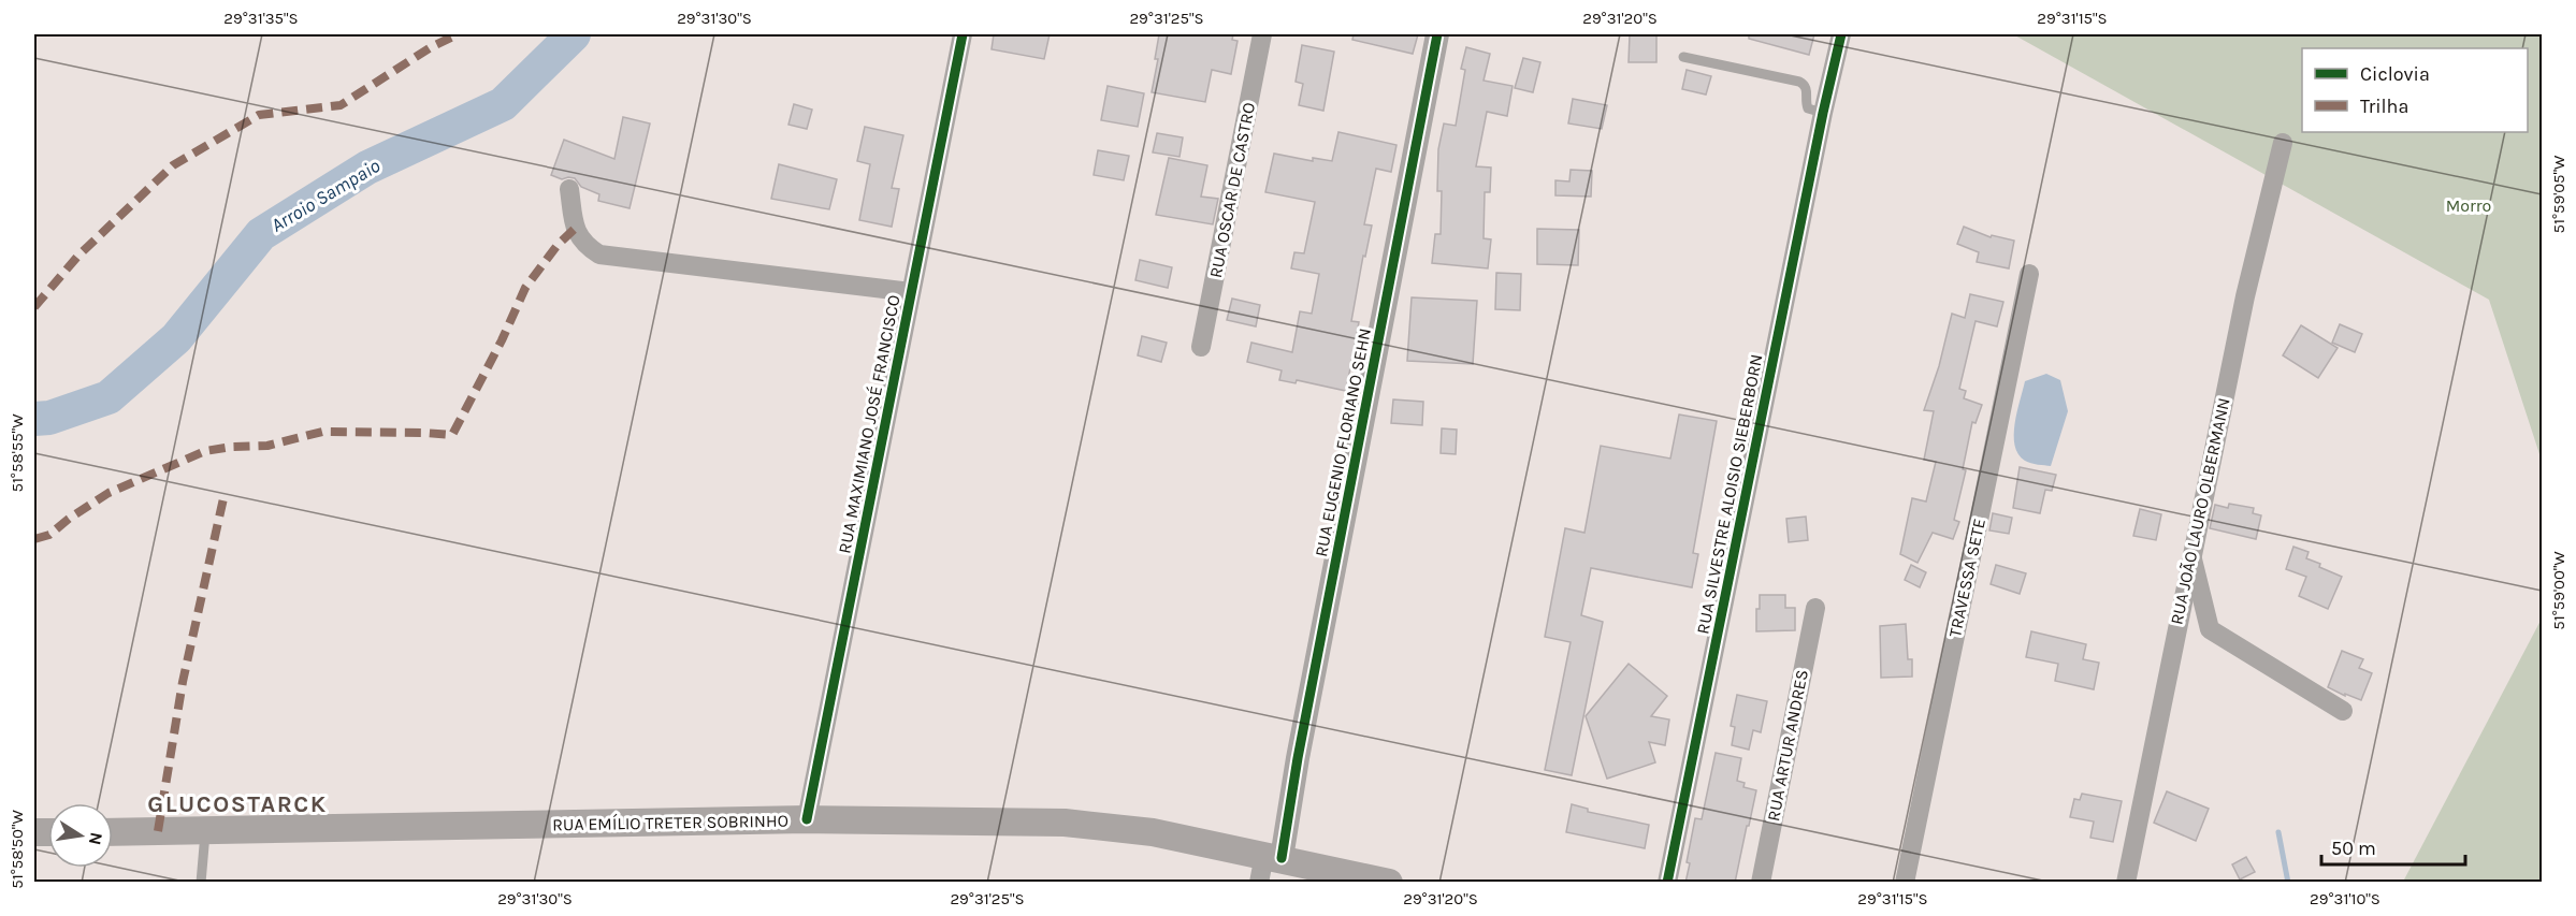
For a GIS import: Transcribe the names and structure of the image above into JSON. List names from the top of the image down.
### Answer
{
  "streets": {
    "main road": ["RUA EMÍLIO TRETER SOBRINHO"],
    "street": [
      "RUA OSCAR DE CASTRO",
      "RUA MAXIMIANO JOSÉ FRANCISCO",
      "RUA EUGENIO FLORIANO SEHN",
      "RUA SILVESTRE ALOISIO SIEBERBORN",
      "RUA JOÃO LAURO OLBERMANN",
      "TRAVESSA SETE",
      "RUA ARTUR ANDRES"
    ]
  },
  "crossings": [
    ["RUA MAXIMIANO JOSÉ FRANCISCO", "RUA EMÍLIO TRETER SOBRINHO"],
    ["RUA EUGENIO FLORIANO SEHN", "RUA EMÍLIO TRETER SOBRINHO"]
  ],
  "districts": ["GLUCOSTARCK"],
  "water": ["Arroio Sampaio"],
  "parks": ["Morro"],
  "legend": ["Ciclovia", "Trilha"],
  "scale_bar": "50 m",
  "north": "right",
  "coordinates": [
    "29°31'35\"S",
    "29°31'30\"S",
    "29°31'25\"S",
    "29°31'20\"S",
    "29°31'15\"S",
    "51°59'05\"W",
    "51°58'55\"W",
    "51°59'00\"W",
    "51°58'50\"W",
    "29°31'10\"S"
  ]
}
